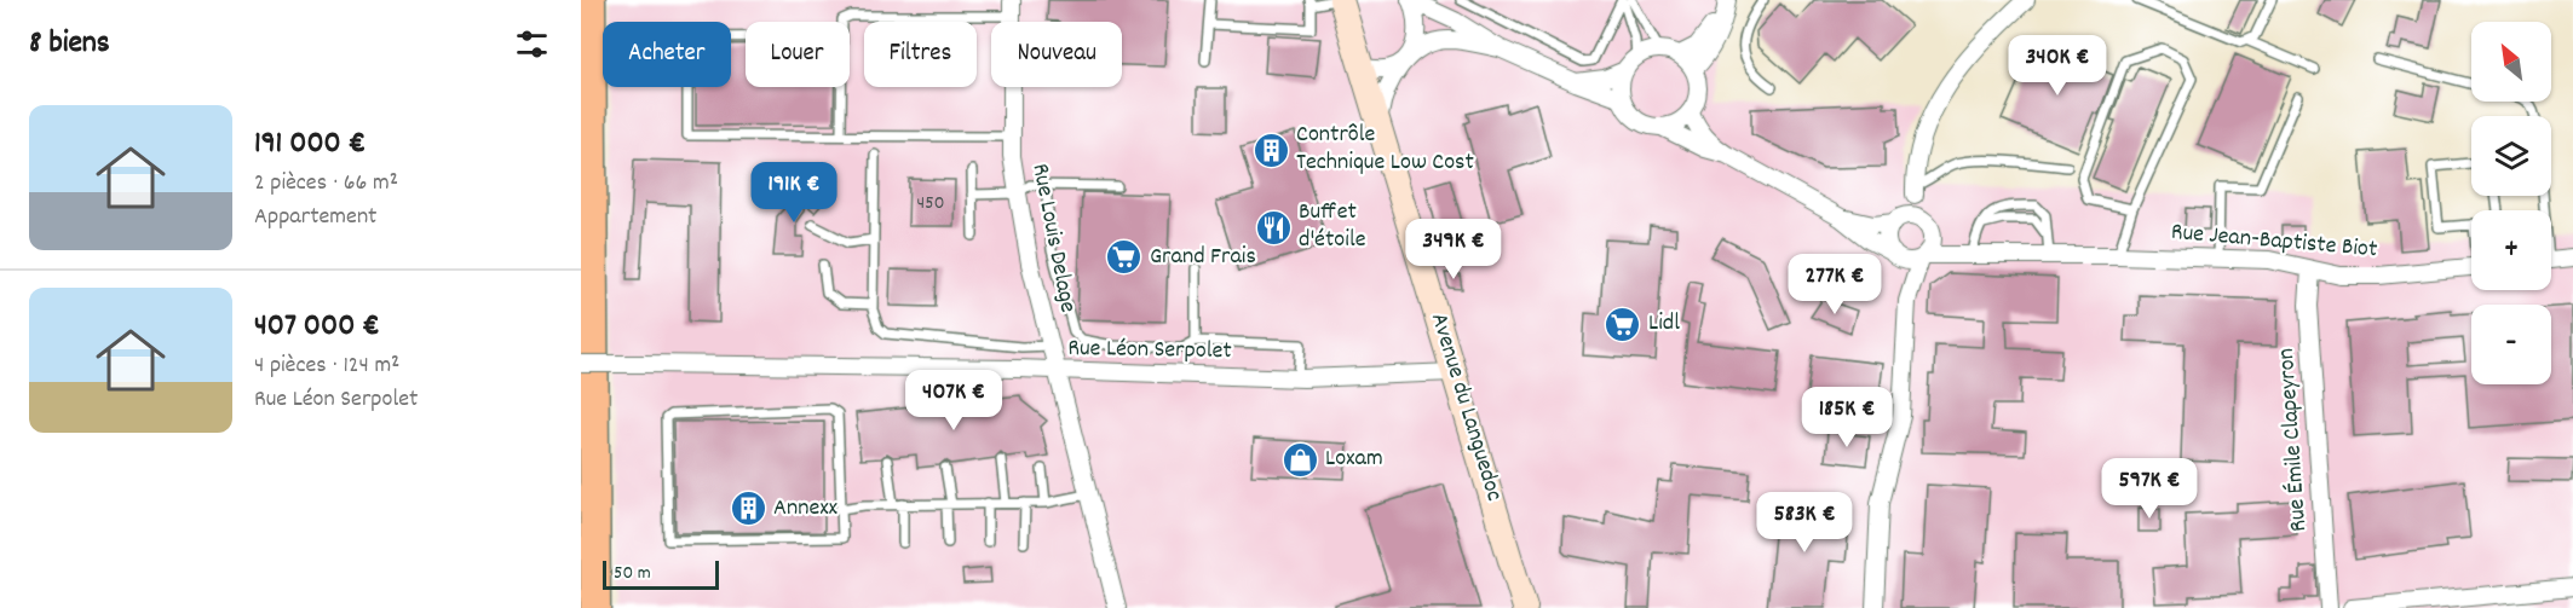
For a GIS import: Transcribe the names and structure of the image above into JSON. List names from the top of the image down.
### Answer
{
  "streets": {
    "main road": ["Avenue du Languedoc"],
    "street": [
      "Rue Louis Delage",
      "Rue Jean-Baptiste Biot",
      "Rue Léon Serpolet",
      "Rue Émile Clapeyron"
    ]
  },
  "crossings": [
    ["Rue Louis Delage", "Rue Léon Serpolet"],
    ["Rue Jean-Baptiste Biot", "Rue Émile Clapeyron"],
    ["Rue Léon Serpolet", "Avenue du Languedoc"]
  ],
  "places": {
    "building": ["Contrôle Technique Low Cost", "Annexx"],
    "restaurant": ["Buffet d'étoile"],
    "supermarket": ["Grand Frais", "Lidl"],
    "shop": ["Loxam"]
  },
  "house_numbers": ["450"],
  "scale_bar": "50 m",
  "north": "top left",
  "page": {
    "heading": "8 biens",
    "map_buttons": ["+", "−"],
    "chip": [
      "Acheter",
      "Louer",
      "Filtres",
      "Nouveau"
    ],
    "price": [
      "340K €",
      "191K €",
      "349K €",
      "277K €",
      "407K €",
      "185K €",
      "597K €",
      "583K €"
    ],
    "list": [
      {
        "name": "191 000 €",
        "note": "2 pièces · 66 m² · Appartement"
      },
      {
        "name": "407 000 €",
        "note": "4 pièces · 124 m² · Rue Léon Serpolet"
      }
    ],
    "scale": "50 m"
  }
}
